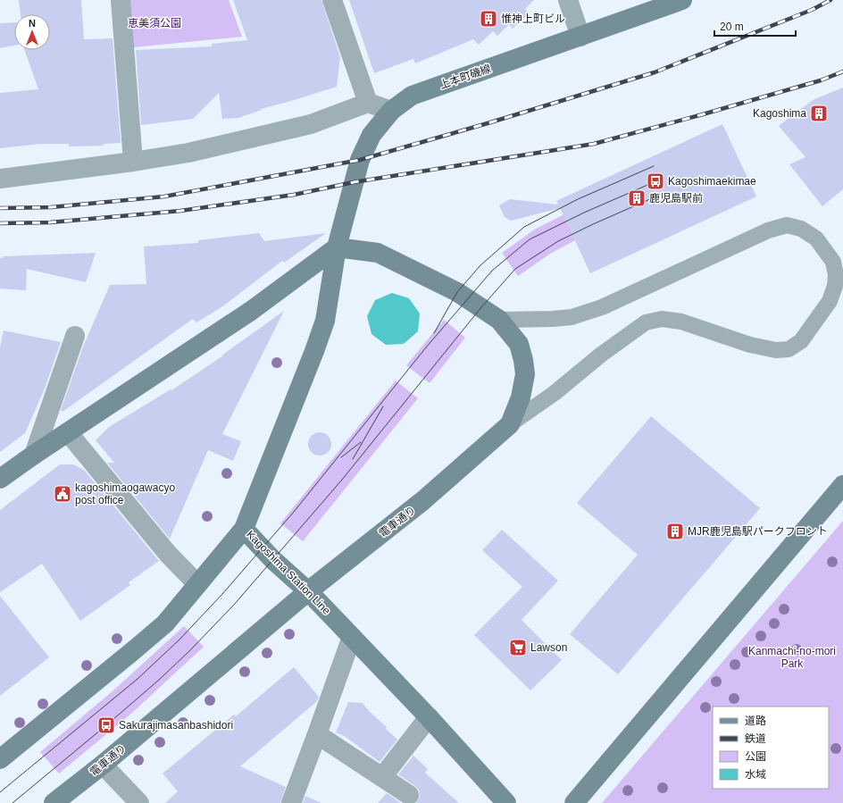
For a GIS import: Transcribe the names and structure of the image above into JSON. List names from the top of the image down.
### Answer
{
  "streets": {
    "street": ["上本町磯線", "電車通り", "Kagoshima Station Line"]
  },
  "crossings": [
    ["上本町磯線", "電車通り"],
    ["上本町磯線", "Kagoshima Station Line"],
    ["電車通り", "Kagoshima Station Line"]
  ],
  "parks": ["恵美須公園", "Kanmachi-no-mori Park"],
  "places": {
    "building": [
      "惟神上町ビル",
      "Kagoshima",
      "鹿児島駅前",
      "MJR鹿児島駅パークフロント"
    ],
    "bus stop": ["Kagoshimaekimae", "Sakurajimasanbashidori"],
    "public building": ["kagoshimaogawacyo post office"],
    "supermarket": ["Lawson"]
  },
  "legend": [
    "道路",
    "鉄道",
    "公園",
    "水域"
  ],
  "scale_bar": "20 m",
  "north": "top"
}
